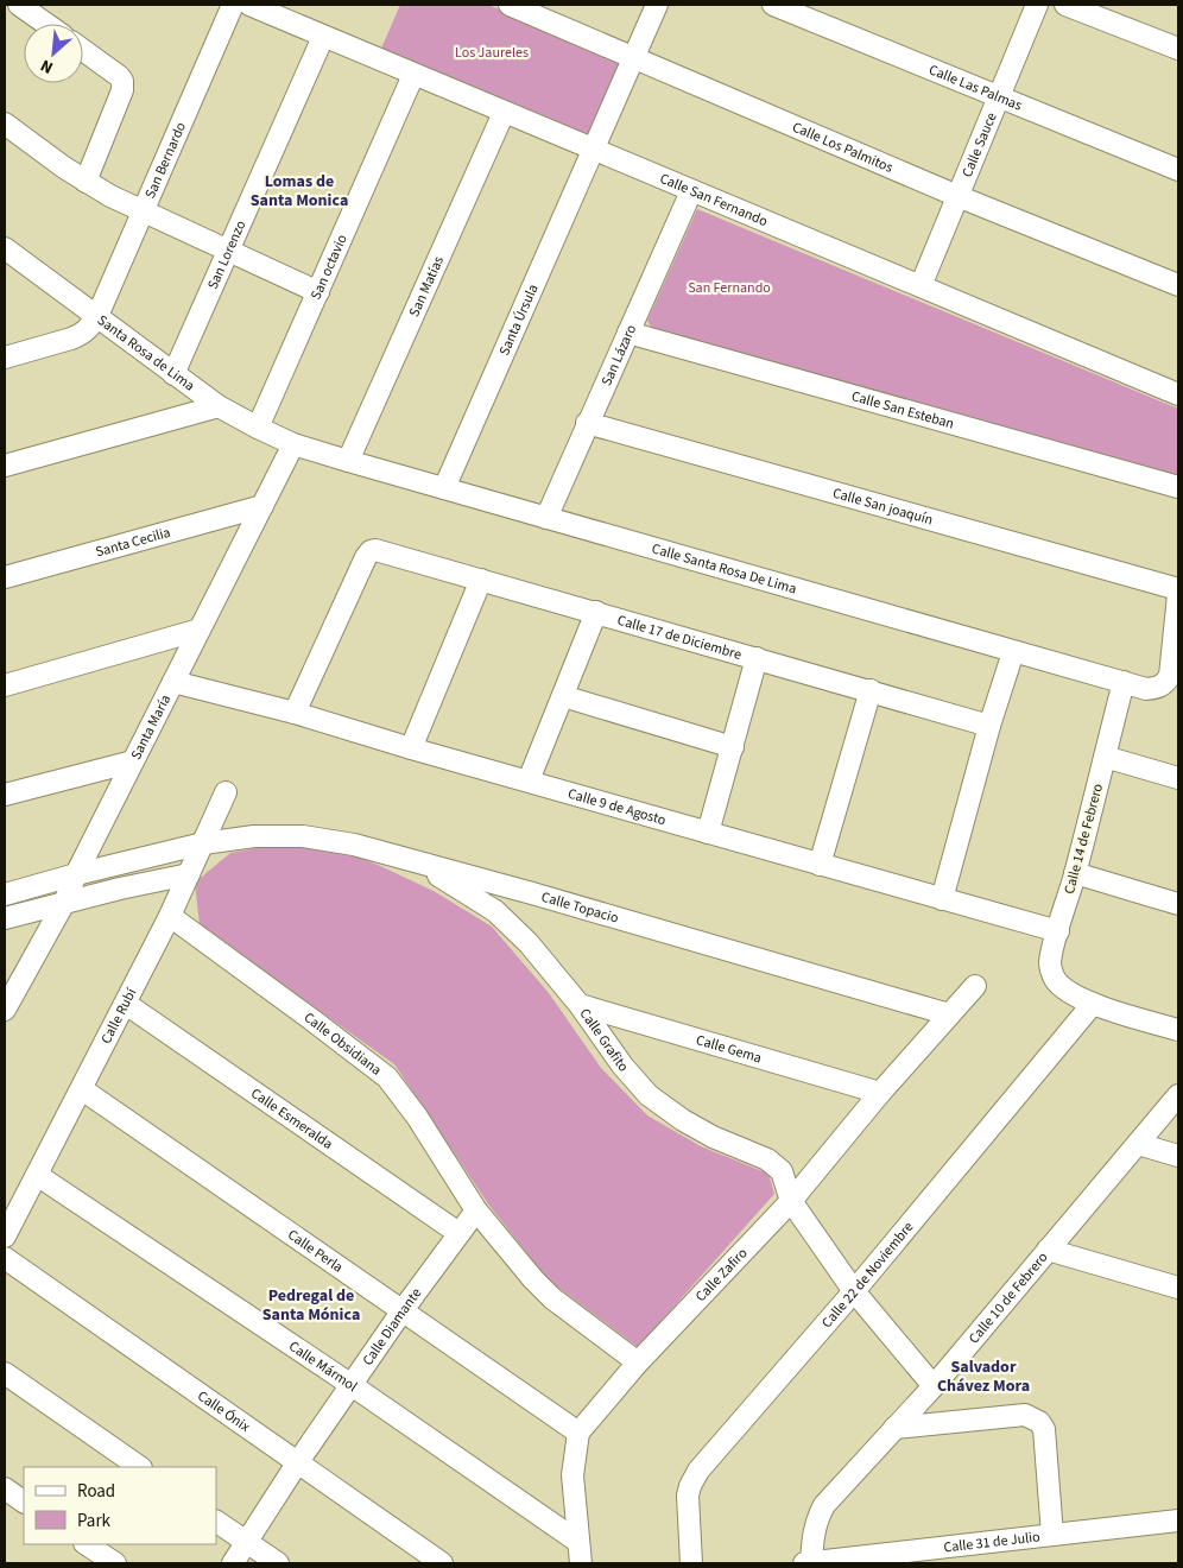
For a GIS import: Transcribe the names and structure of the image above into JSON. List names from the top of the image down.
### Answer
{
  "streets": {
    "street": [
      "Calle Las Palmas",
      "Calle Sauce",
      "Calle Los Palmitos",
      "San Bernardo",
      "Calle San Fernando",
      "San Lorenzo",
      "San octavio",
      "San Matías",
      "Santa Úrsula",
      "Santa Rosa de Lima",
      "San Lázaro",
      "Calle San Esteban",
      "Calle San joaquín",
      "Santa Cecilia",
      "Calle Santa Rosa De Lima",
      "Calle 17 de Diciembre",
      "Santa María",
      "Calle 9 de Agosto",
      "Calle 14 de Febrero",
      "Calle Topacio",
      "Calle Rubí",
      "Calle Grafito",
      "Calle Obsidiana",
      "Calle Gema",
      "Calle Esmeralda",
      "Calle Perla",
      "Calle Zafiro",
      "Calle 22 de Noviembre",
      "Calle 10 de Febrero",
      "Calle Diamante",
      "Calle Mármol",
      "Calle Ónix",
      "Calle 31 de Julio"
    ]
  },
  "crossings": [
    ["Calle Las Palmas", "Calle Sauce"],
    ["Calle Sauce", "Calle Los Palmitos"],
    ["Calle Sauce", "Calle San Fernando"],
    ["Calle Los Palmitos", "Santa Úrsula"],
    ["San Bernardo", "Santa Rosa de Lima"],
    ["Calle San Fernando", "San Lorenzo"],
    ["Calle San Fernando", "San octavio"],
    ["Calle San Fernando", "San Matías"],
    ["Calle San Fernando", "Santa Úrsula"],
    ["Calle San Fernando", "San Lázaro"],
    ["San Lorenzo", "Santa Rosa de Lima"],
    ["San octavio", "Santa Rosa de Lima"],
    ["San Matías", "Calle Santa Rosa De Lima"],
    ["Santa Úrsula", "Calle Santa Rosa De Lima"],
    ["Santa Rosa de Lima", "Calle Santa Rosa De Lima"],
    ["Santa Rosa de Lima", "Santa María"],
    ["San Lázaro", "Calle San Esteban"],
    ["San Lázaro", "Calle San joaquín"],
    ["San Lázaro", "Calle Santa Rosa De Lima"],
    ["Santa Cecilia", "Santa María"],
    ["Calle Santa Rosa De Lima", "Santa María"],
    ["Calle Santa Rosa De Lima", "Calle 14 de Febrero"],
    ["Calle 17 de Diciembre", "Calle 9 de Agosto"],
    ["Santa María", "Calle 9 de Agosto"],
    ["Santa María", "Calle Topacio"],
    ["Calle 9 de Agosto", "Calle 14 de Febrero"],
    ["Calle 14 de Febrero", "Calle 22 de Noviembre"],
    ["Calle Topacio", "Calle Rubí"],
    ["Calle Topacio", "Calle Grafito"],
    ["Calle Topacio", "Calle Zafiro"],
    ["Calle Rubí", "Calle Obsidiana"],
    ["Calle Rubí", "Calle Esmeralda"],
    ["Calle Rubí", "Calle Perla"],
    ["Calle Rubí", "Calle Mármol"],
    ["Calle Grafito", "Calle Gema"],
    ["Calle Grafito", "Calle Zafiro"],
    ["Calle Grafito", "Calle 22 de Noviembre"],
    ["Calle Grafito", "Calle 10 de Febrero"],
    ["Calle Obsidiana", "Calle Zafiro"],
    ["Calle Obsidiana", "Calle Diamante"],
    ["Calle Gema", "Calle Zafiro"],
    ["Calle Esmeralda", "Calle Diamante"],
    ["Calle Perla", "Calle Zafiro"],
    ["Calle Perla", "Calle Diamante"],
    ["Calle 10 de Febrero", "Calle 31 de Julio"],
    ["Calle Diamante", "Calle Mármol"],
    ["Calle Diamante", "Calle Ónix"]
  ],
  "districts": ["Lomas de Santa Monica", "Pedregal de Santa Mónica", "Salvador Chávez Mora"],
  "parks": ["Los Jaureles", "San Fernando"],
  "legend": ["Road", "Park"],
  "north": "bottom left"
}
